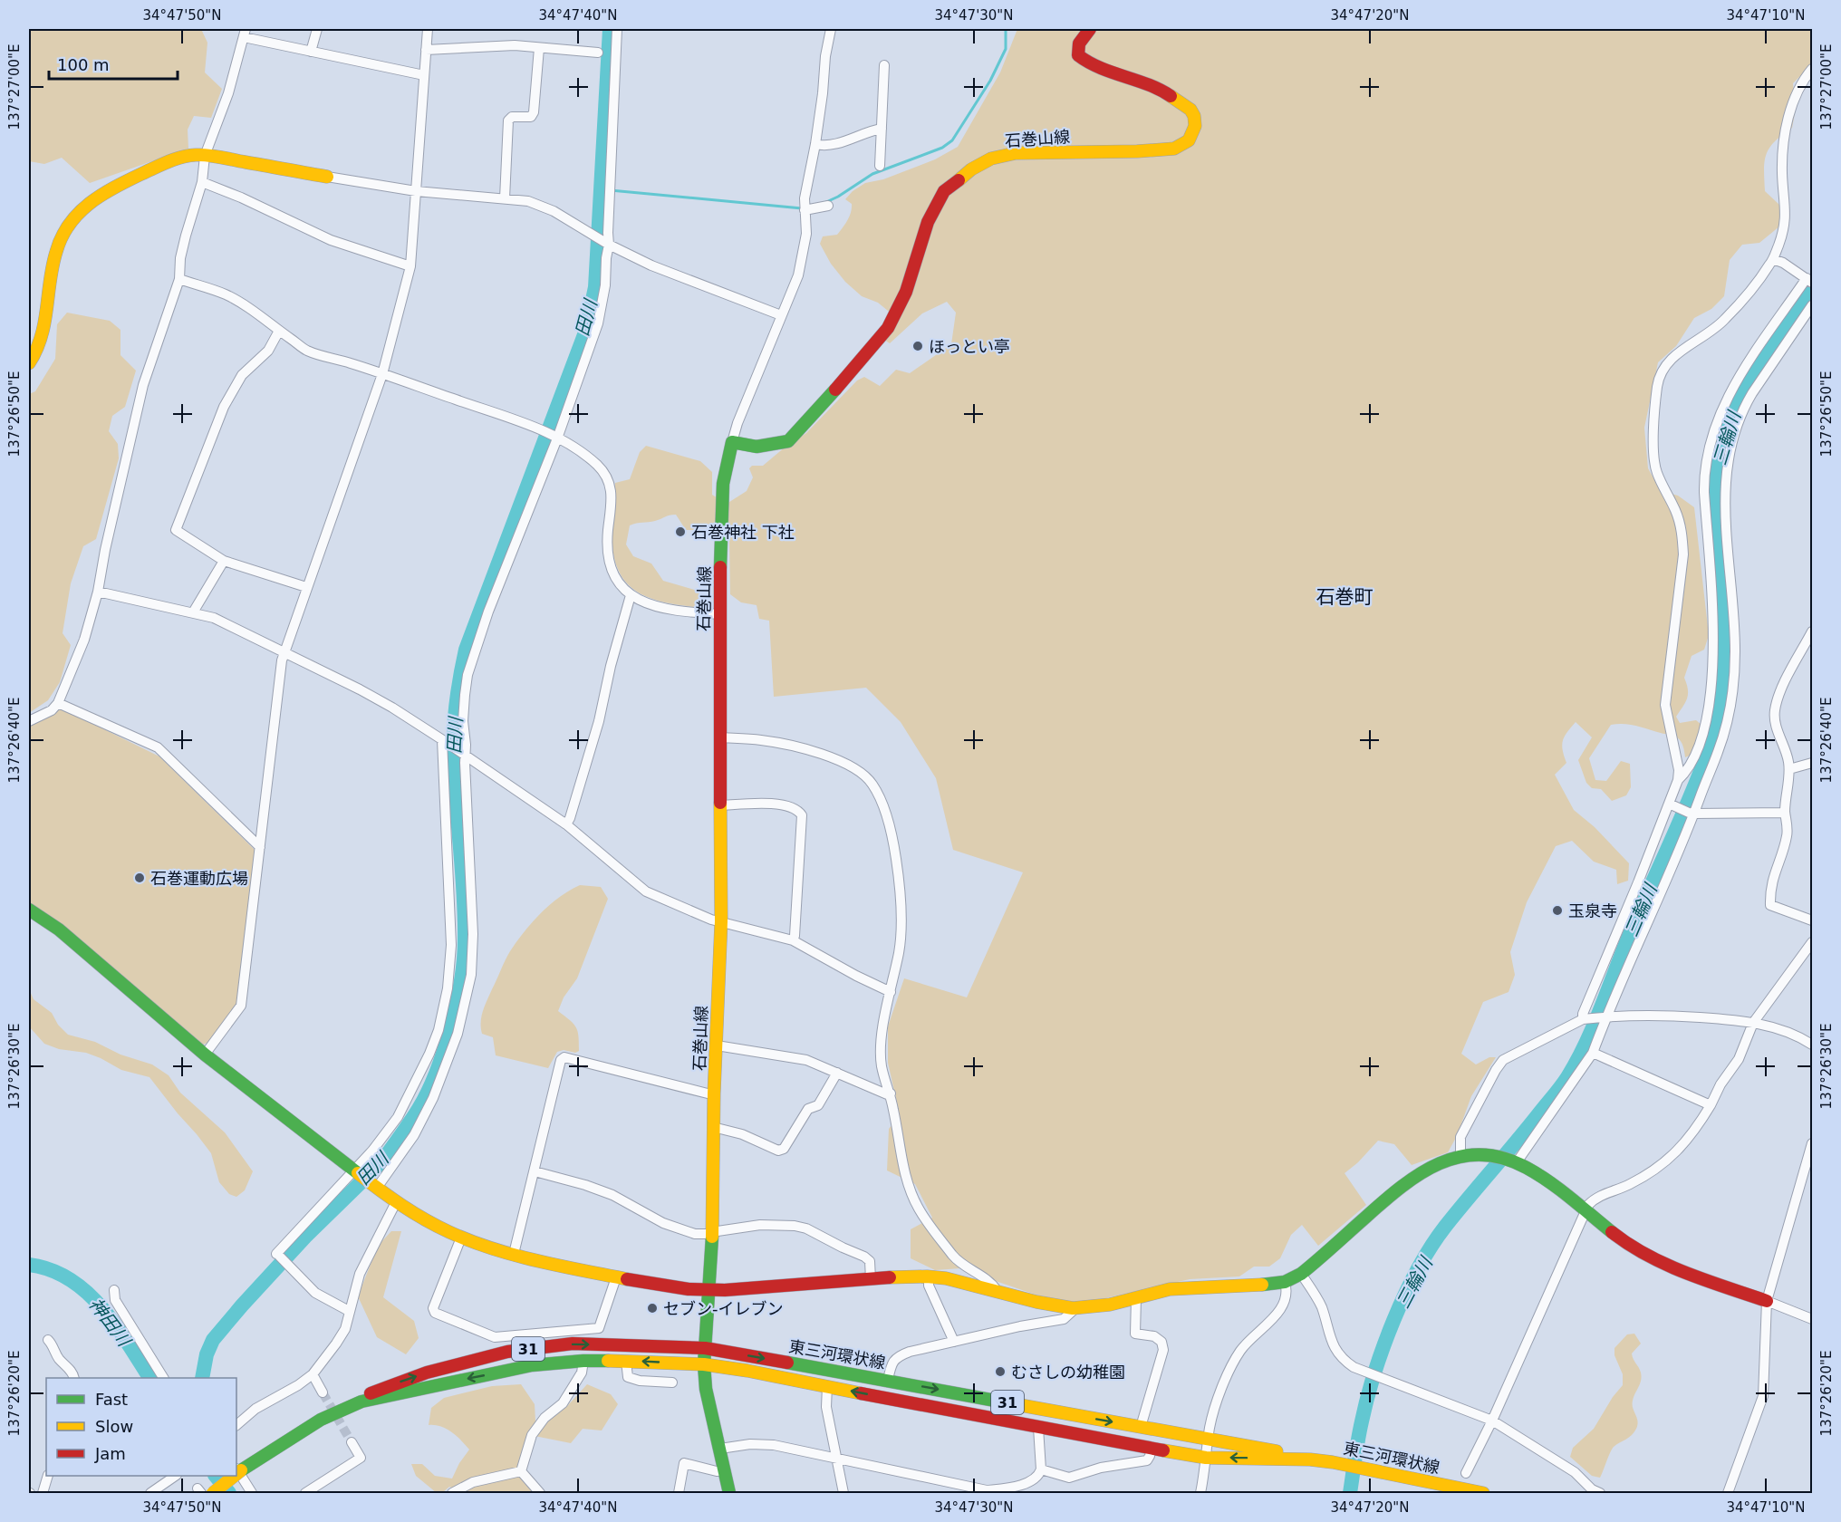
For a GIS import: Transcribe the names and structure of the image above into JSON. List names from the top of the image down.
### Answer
{
  "streets": {
    "main road": ["石巻山線", "31", "東三河環状線"]
  },
  "crossings": [
    ["石巻山線", "東三河環状線"]
  ],
  "districts": ["石巻町"],
  "water": ["田川", "三輪川", "神田川"],
  "places": [
    "ほっとい亭",
    "石巻神社 下社",
    "石巻運動広場",
    "玉泉寺",
    "セブン-イレブン",
    "むさしの幼稚園"
  ],
  "legend": ["Fast", "Slow", "Jam"],
  "scale_bar": "100 m",
  "coordinates": [
    "34°47'50\"N",
    "34°47'40\"N",
    "34°47'30\"N",
    "34°47'20\"N",
    "34°47'10\"N",
    "137°27'00\"E",
    "137°26'50\"E",
    "137°26'40\"E",
    "137°26'30\"E",
    "137°26'20\"E"
  ]
}
